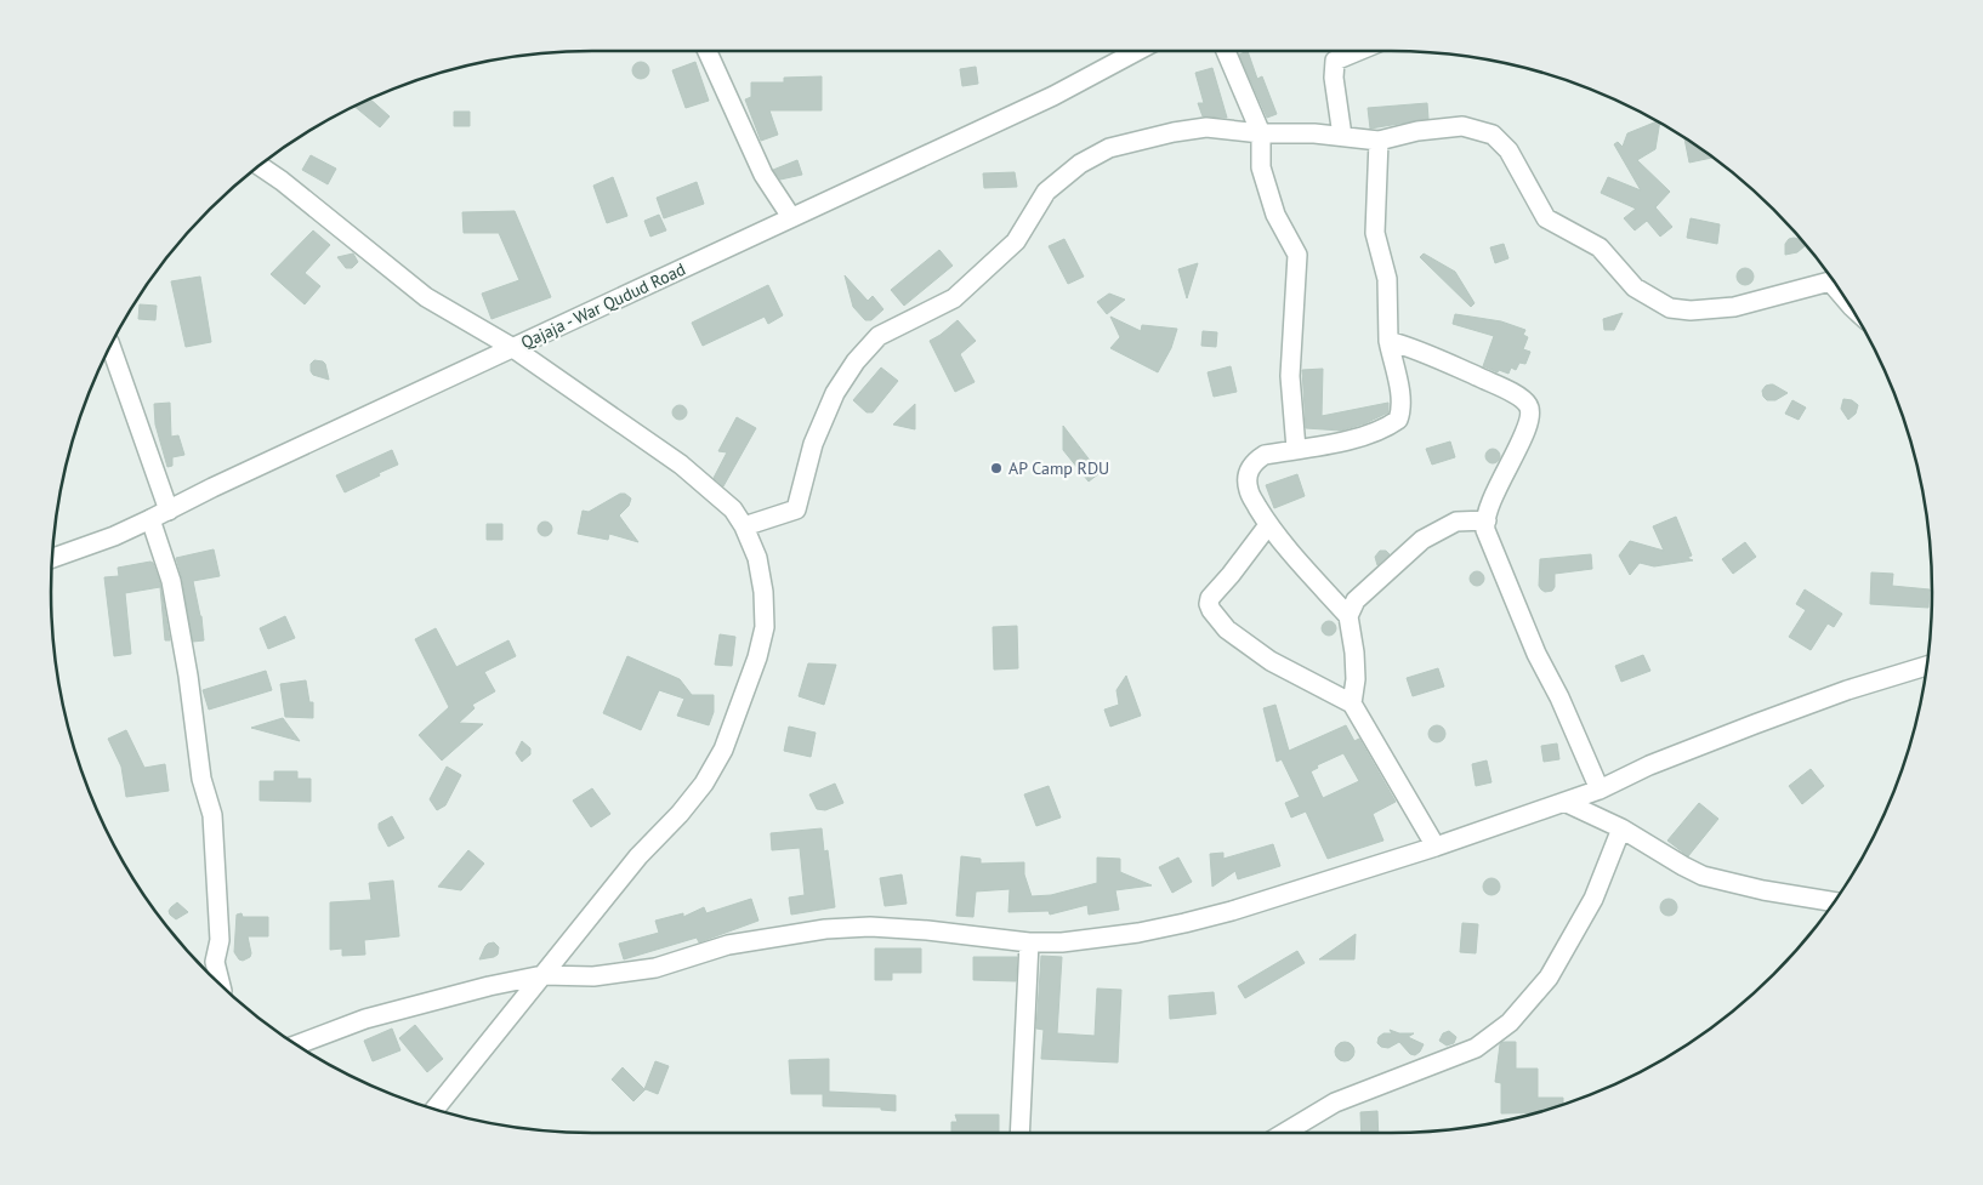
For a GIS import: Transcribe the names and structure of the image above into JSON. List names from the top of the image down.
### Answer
{
  "streets": {
    "street": ["Qajaja - War Qudud Road"]
  },
  "places": ["AP Camp RDU"]
}
